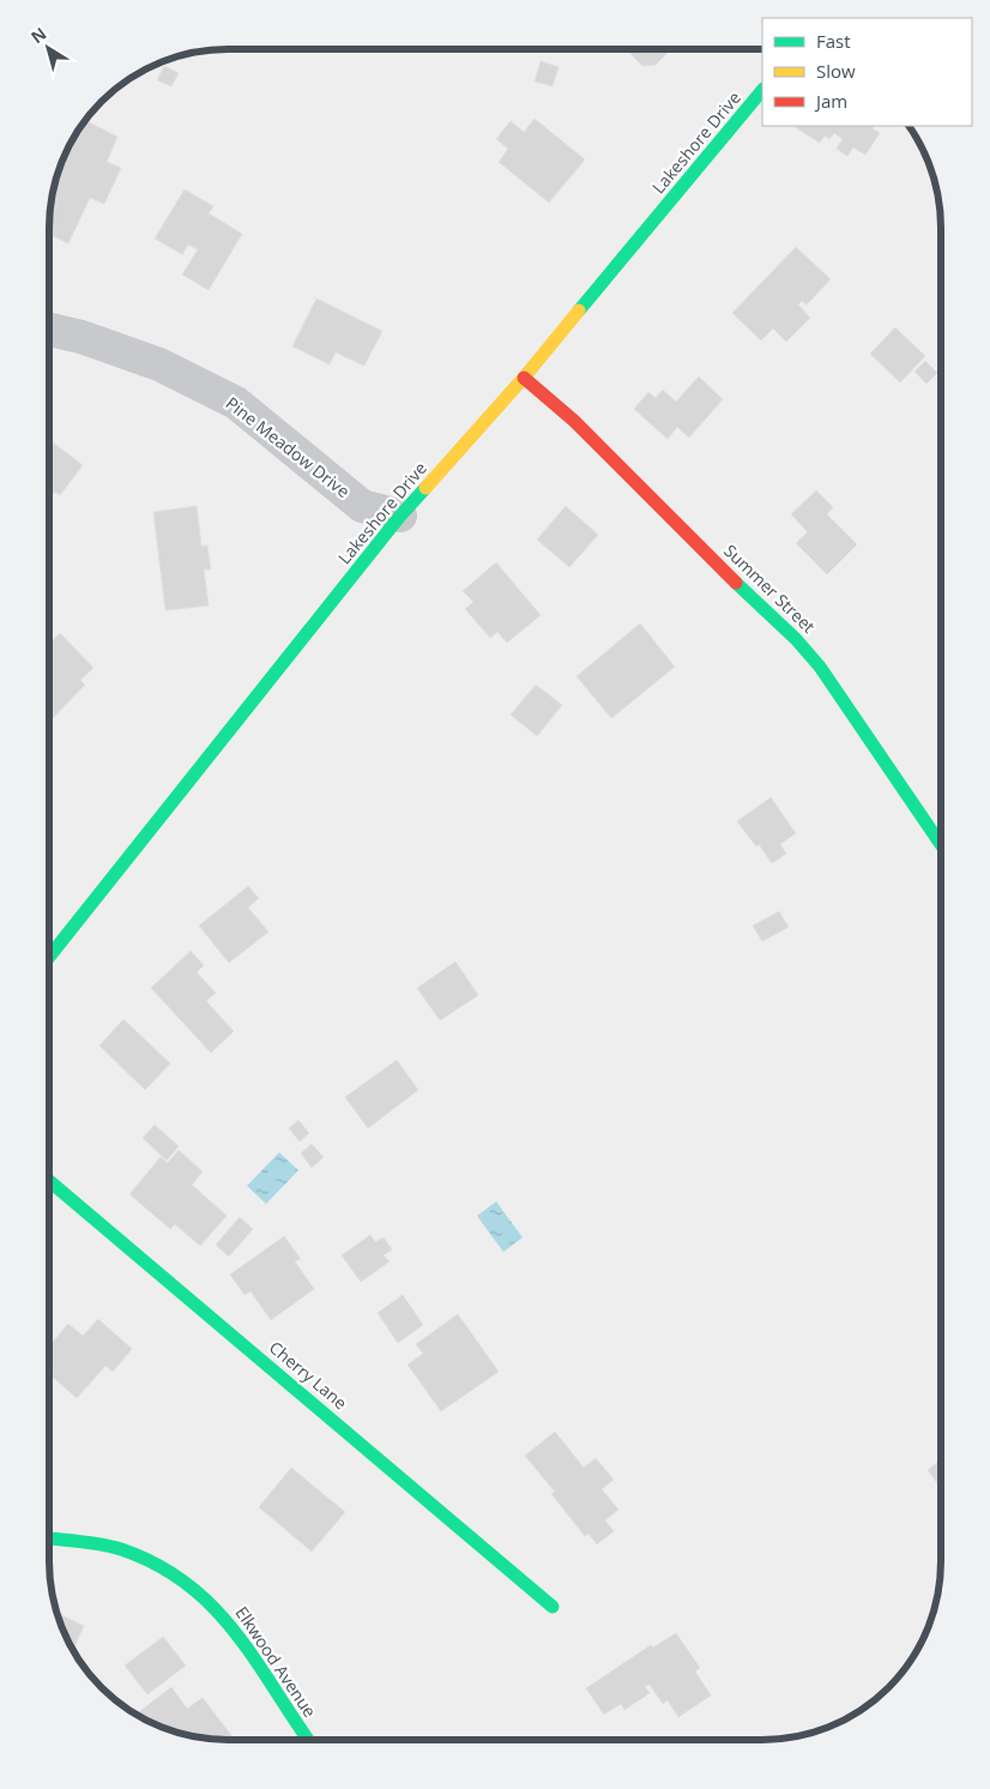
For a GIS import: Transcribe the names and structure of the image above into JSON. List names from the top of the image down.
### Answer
{
  "streets": {
    "street": [
      "Lakeshore Drive",
      "Pine Meadow Drive",
      "Summer Street",
      "Cherry Lane",
      "Elkwood Avenue"
    ]
  },
  "crossings": [
    ["Lakeshore Drive", "Pine Meadow Drive"],
    ["Lakeshore Drive", "Summer Street"]
  ],
  "legend": ["Fast", "Slow", "Jam"],
  "north": "top left"
}
